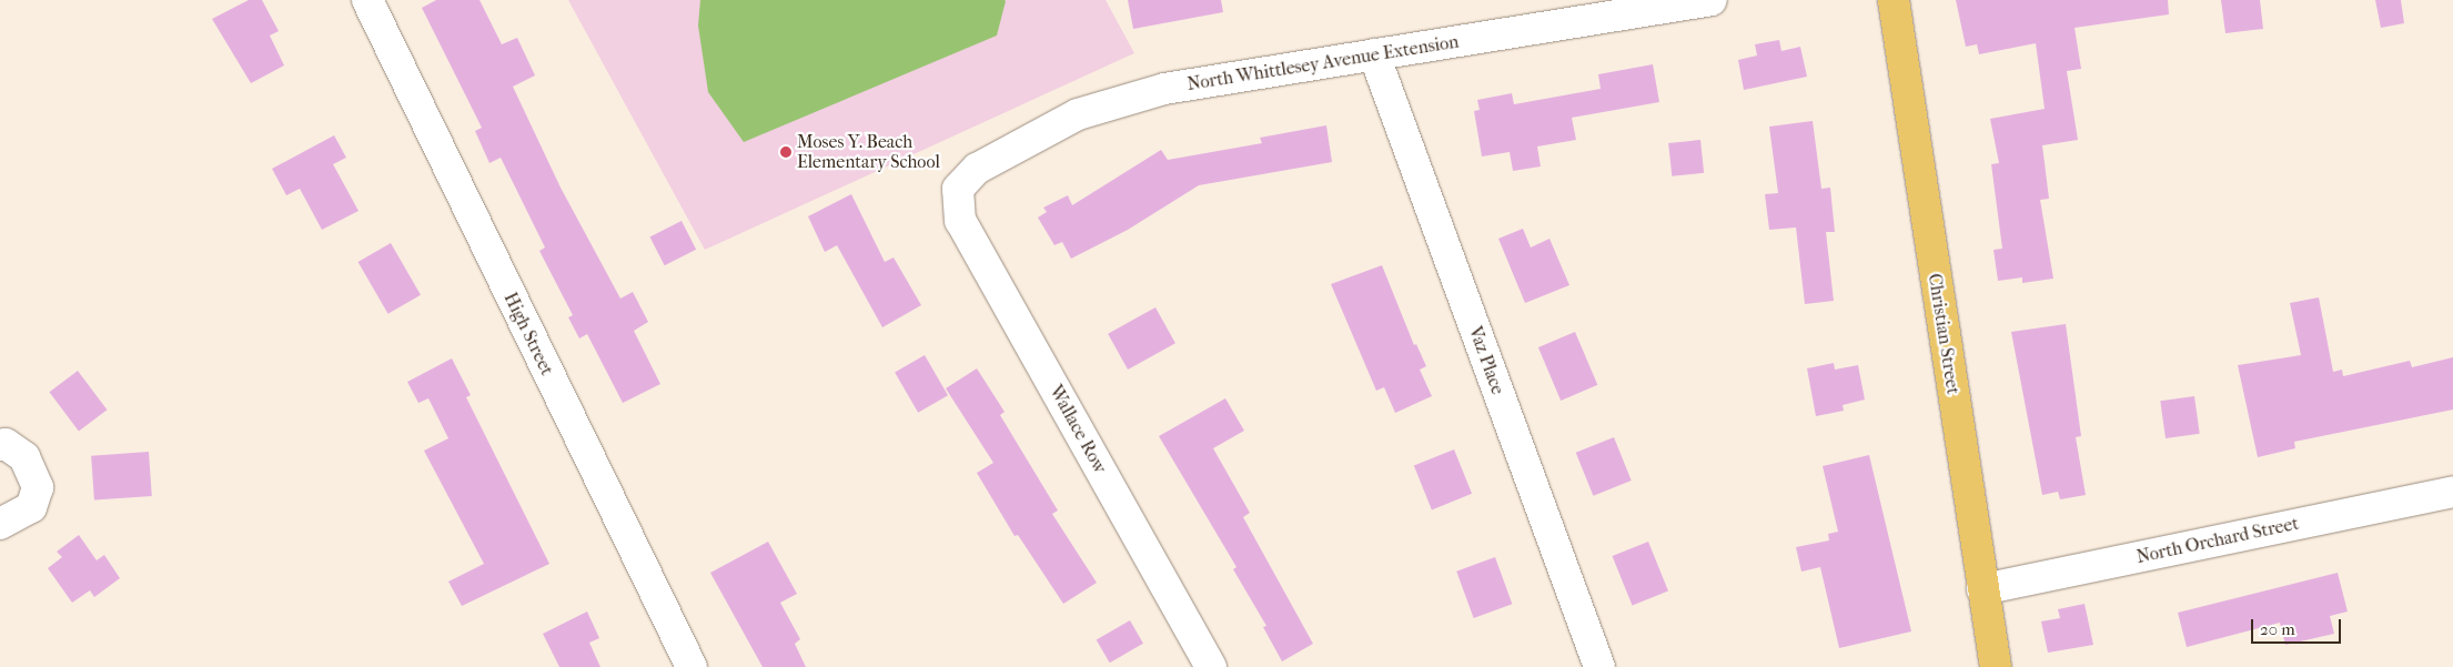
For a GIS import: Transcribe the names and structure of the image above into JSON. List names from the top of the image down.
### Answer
{
  "streets": {
    "main road": ["Christian Street"],
    "street": [
      "North Whittlesey Avenue Extension",
      "High Street",
      "Vaz Place",
      "Wallace Row",
      "North Orchard Street"
    ]
  },
  "crossings": [
    ["North Whittlesey Avenue Extension", "Vaz Place"],
    ["North Whittlesey Avenue Extension", "Wallace Row"],
    ["Christian Street", "North Orchard Street"]
  ],
  "places": ["Moses Y. Beach Elementary School"],
  "scale_bar": "20 m"
}
